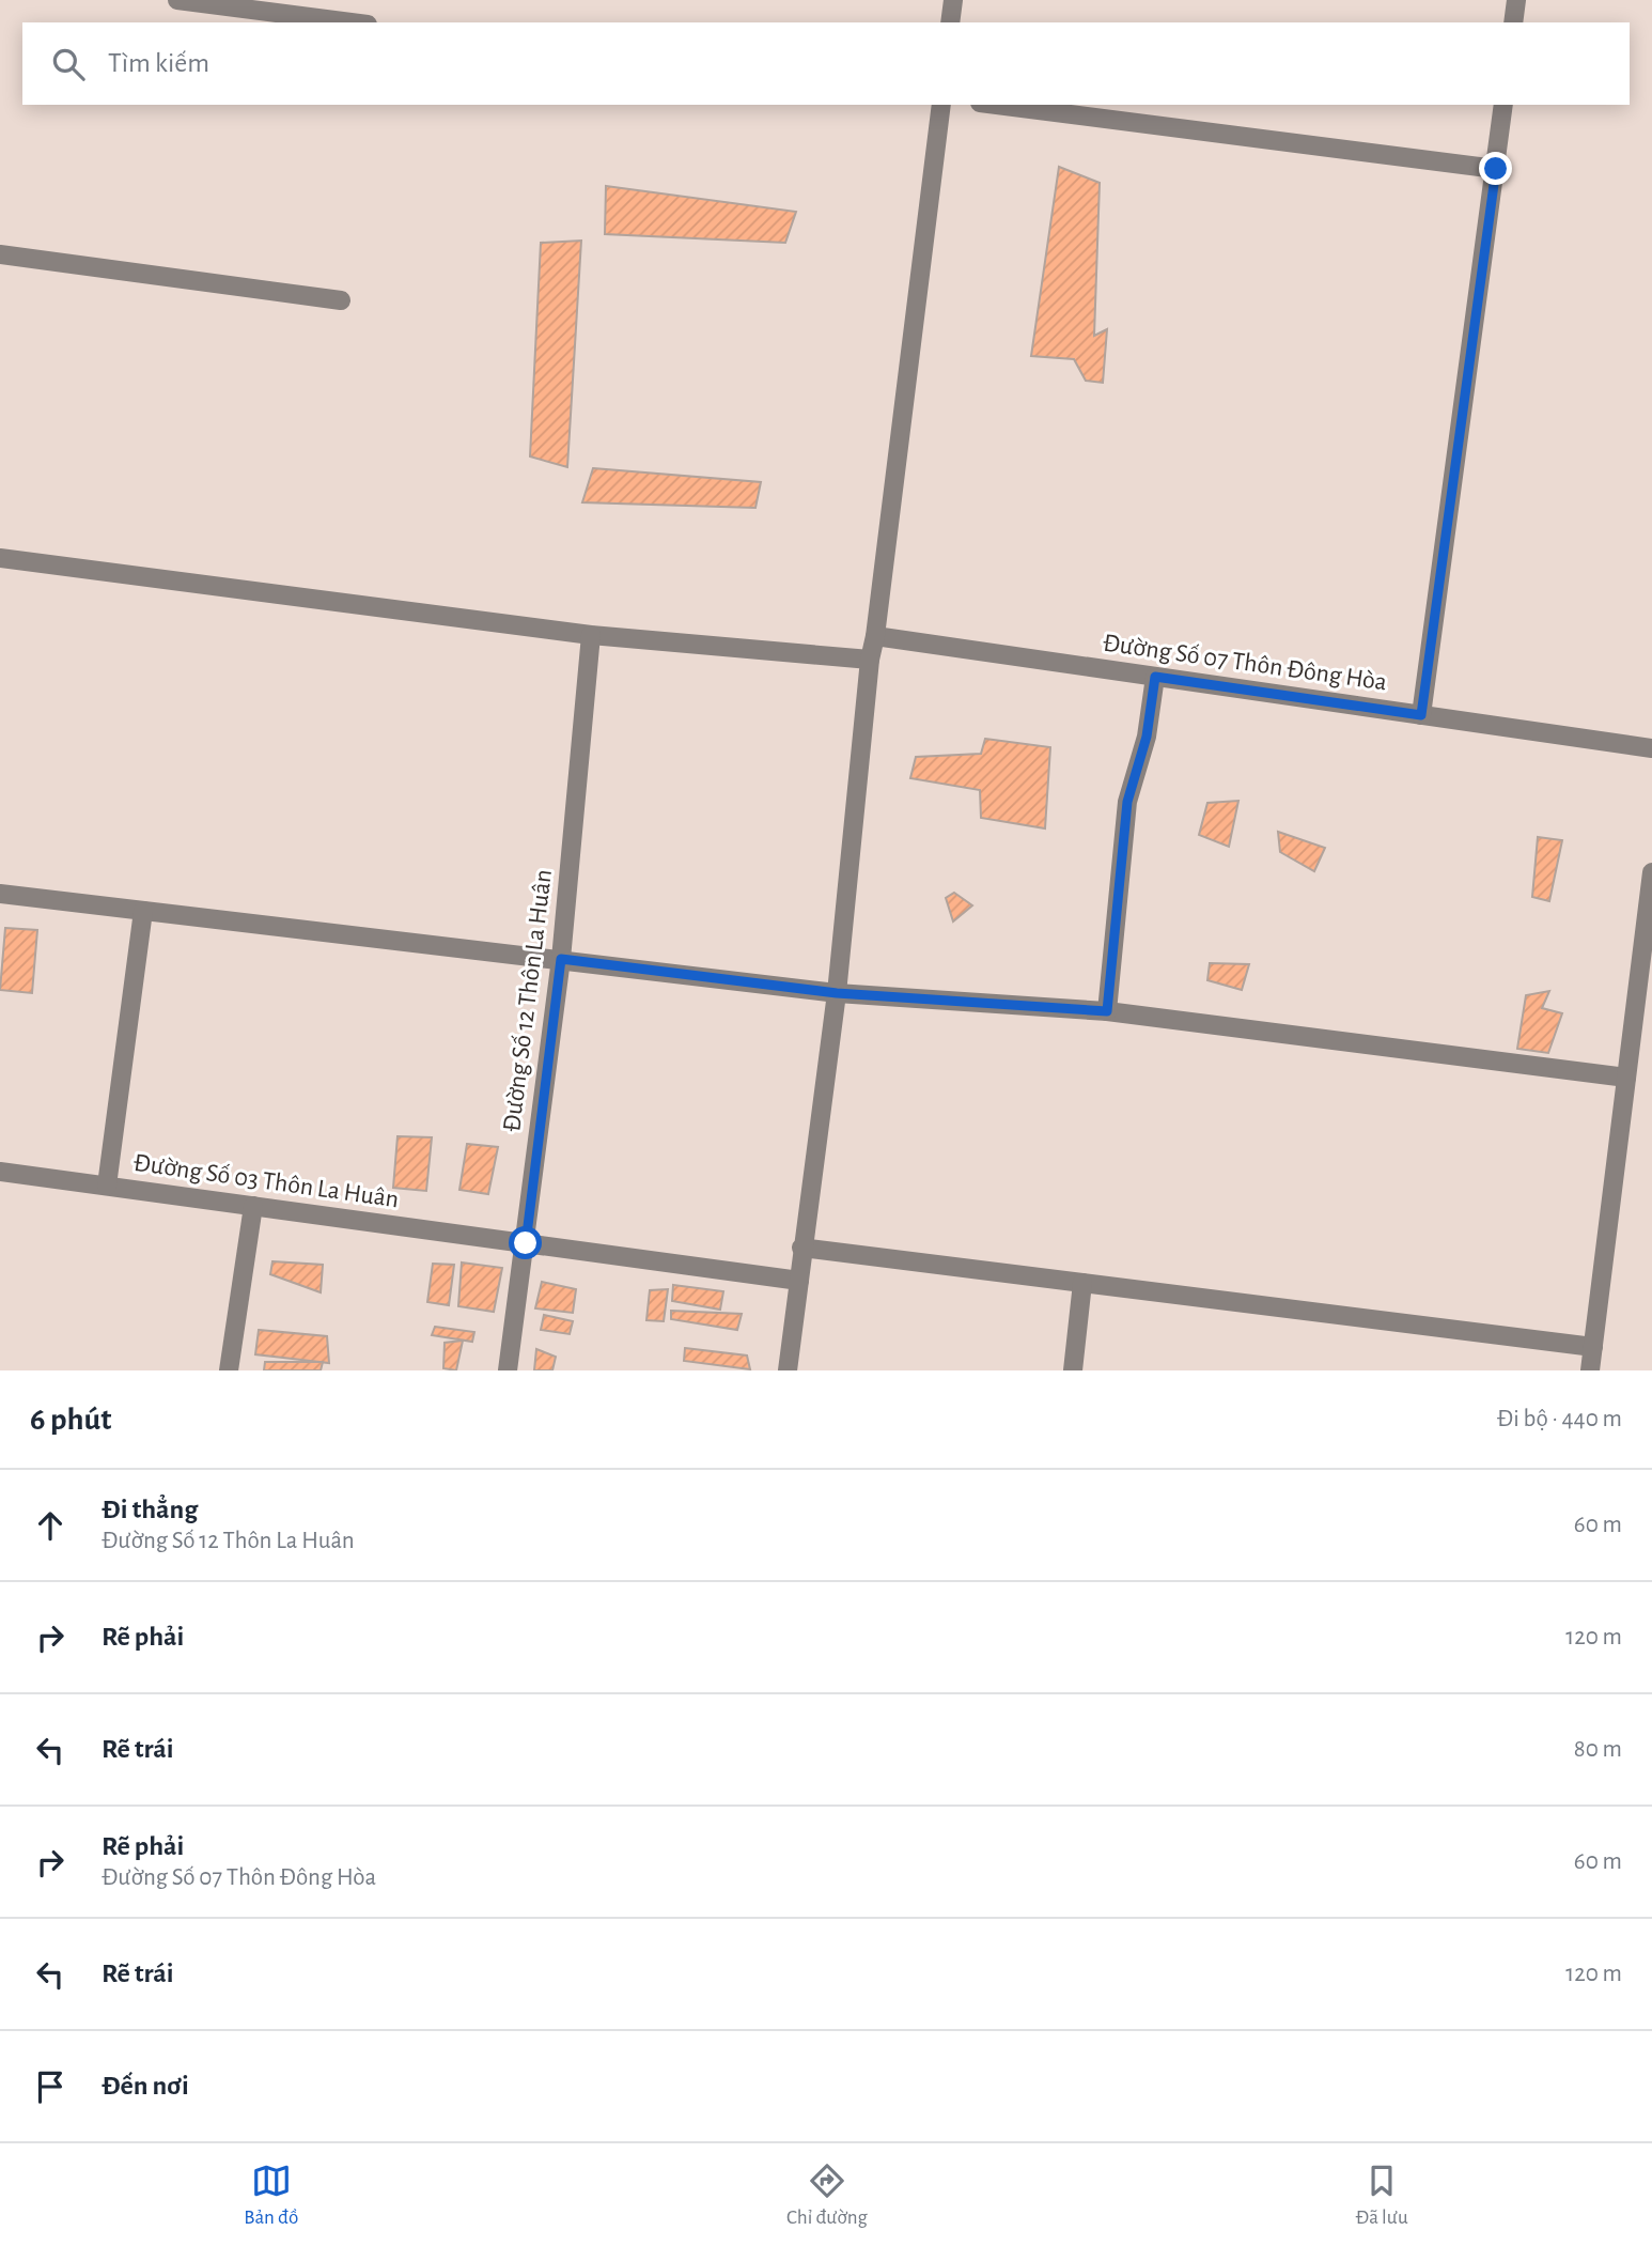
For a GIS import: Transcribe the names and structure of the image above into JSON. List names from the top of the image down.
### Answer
{
  "streets": {
    "street": ["Đường Số 07 Thôn Đông Hòa", "Đường Số 12 Thôn La Huân", "Đường Số 03 Thôn La Huân"]
  },
  "crossings": [
    ["Đường Số 12 Thôn La Huân", "Đường Số 03 Thôn La Huân"]
  ],
  "page": {
    "search": "Tìm kiếm",
    "heading": ["6 phút", "Đi bộ · 440 m"],
    "list": [
      ["Đi thẳng", "Đường Số 12 Thôn La Huân", "60 m"],
      ["Rẽ phải", "120 m"],
      ["Rẽ trái", "80 m"],
      ["Rẽ phải", "Đường Số 07 Thôn Đông Hòa", "60 m"],
      ["Rẽ trái", "120 m"],
      "Đến nơi"
    ],
    "nav": ["Bản đồ", "Chỉ đường", "Đã lưu"]
  }
}
